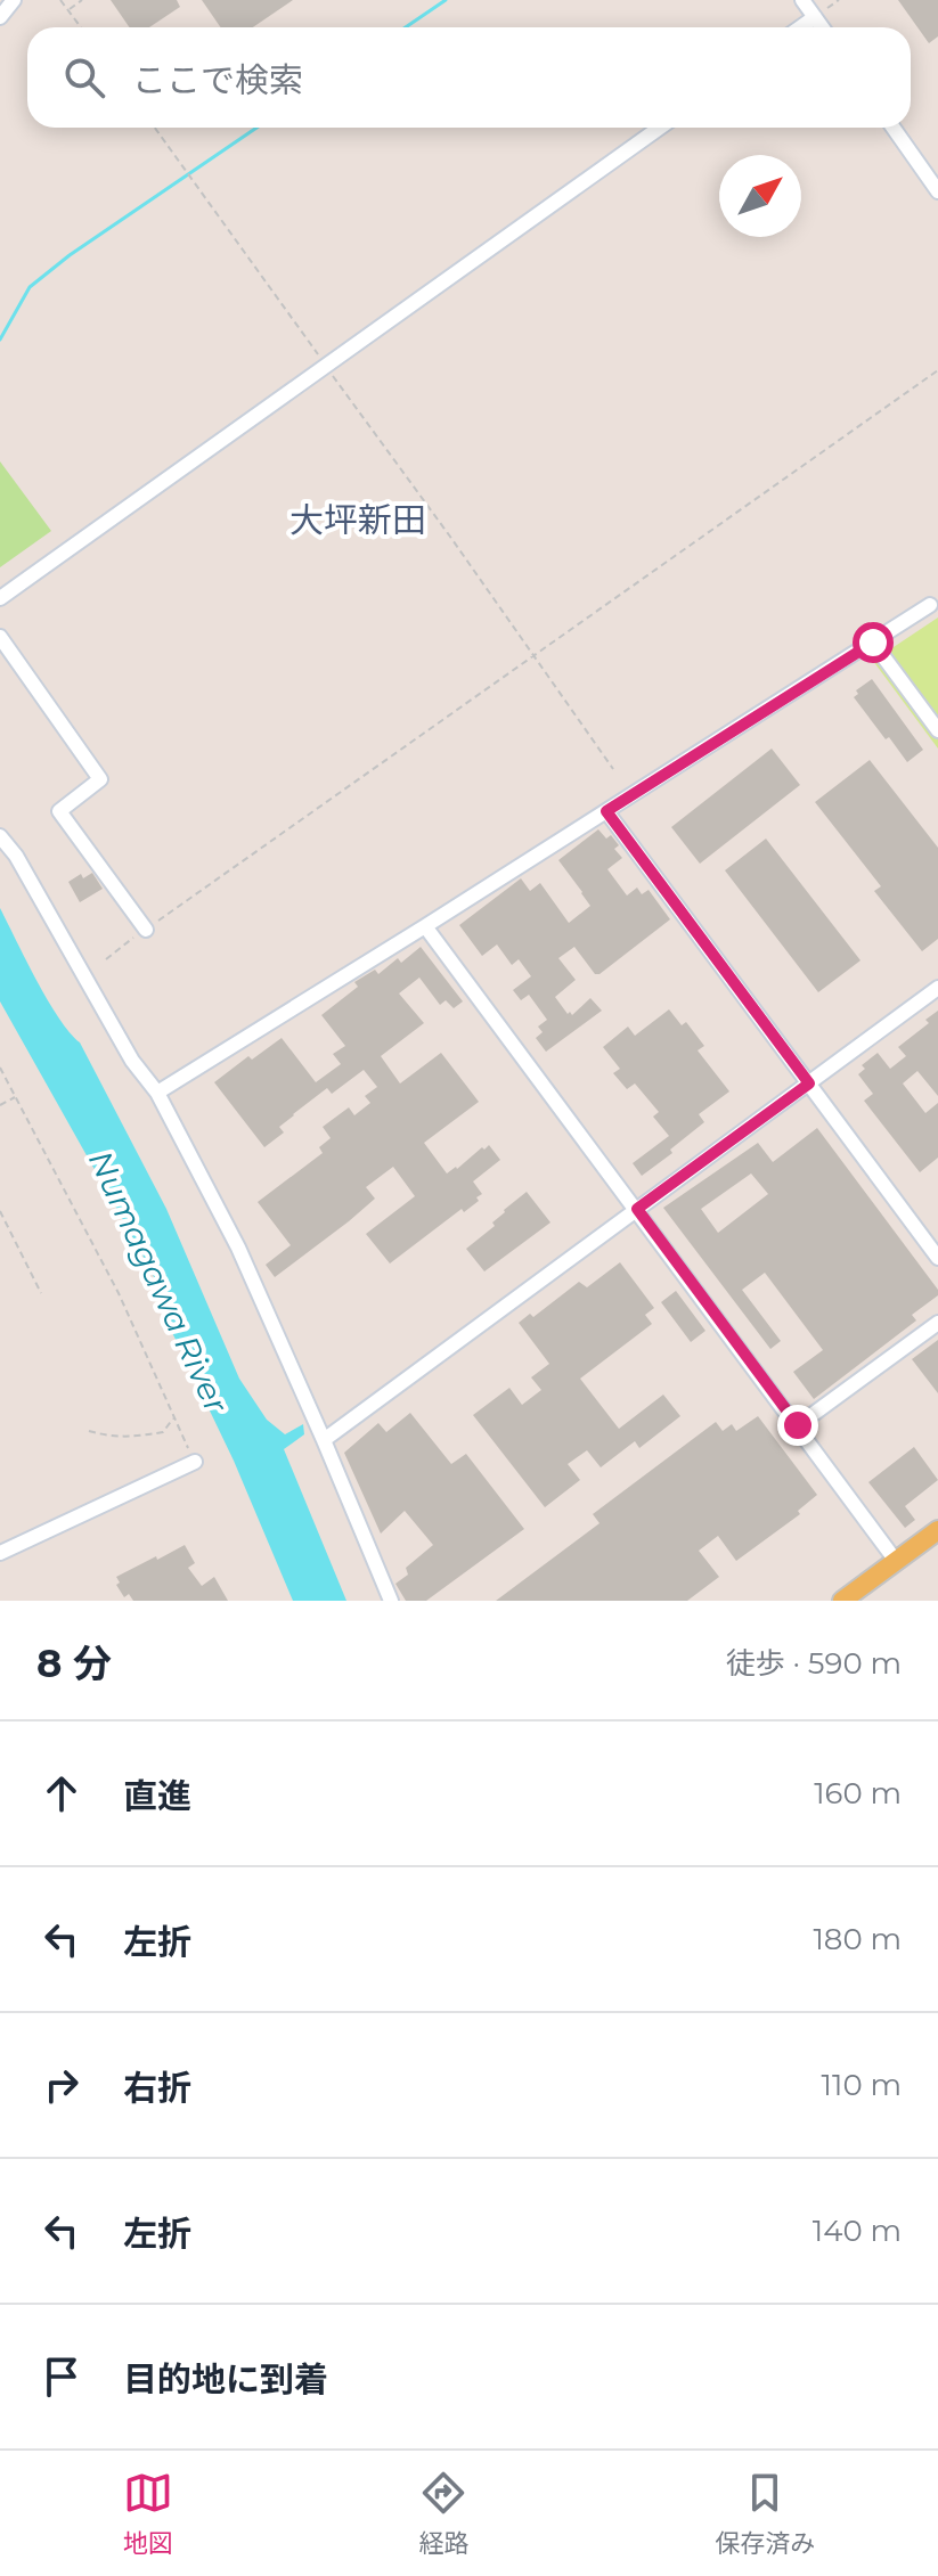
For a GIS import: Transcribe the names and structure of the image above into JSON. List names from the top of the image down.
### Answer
{
  "districts": ["大坪新田"],
  "water": ["Numagawa River"],
  "north": "top right",
  "page": {
    "search": "ここで検索",
    "heading": ["8 分", "徒歩 · 590 m"],
    "list": [
      ["直進", "160 m"],
      ["左折", "180 m"],
      ["右折", "110 m"],
      ["左折", "140 m"],
      "目的地に到着"
    ],
    "nav": ["地図", "経路", "保存済み"]
  }
}
